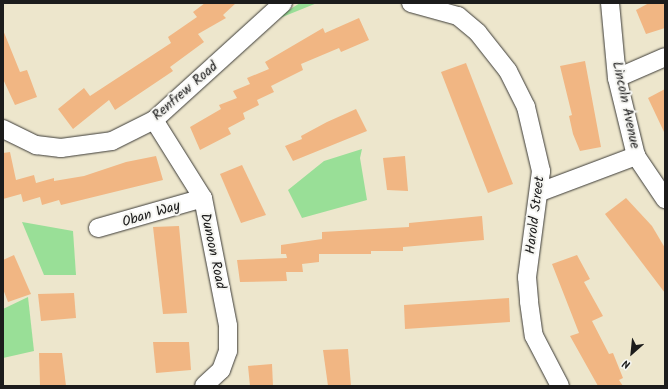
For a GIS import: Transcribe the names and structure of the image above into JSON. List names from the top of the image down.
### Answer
{
  "streets": {
    "street": [
      "Renfrew Road",
      "Lincoln Avenue",
      "Oban Way",
      "Harold Street",
      "Dunoon Road"
    ]
  },
  "crossings": [
    ["Renfrew Road", "Dunoon Road"],
    ["Oban Way", "Dunoon Road"]
  ],
  "north": "bottom left"
}
